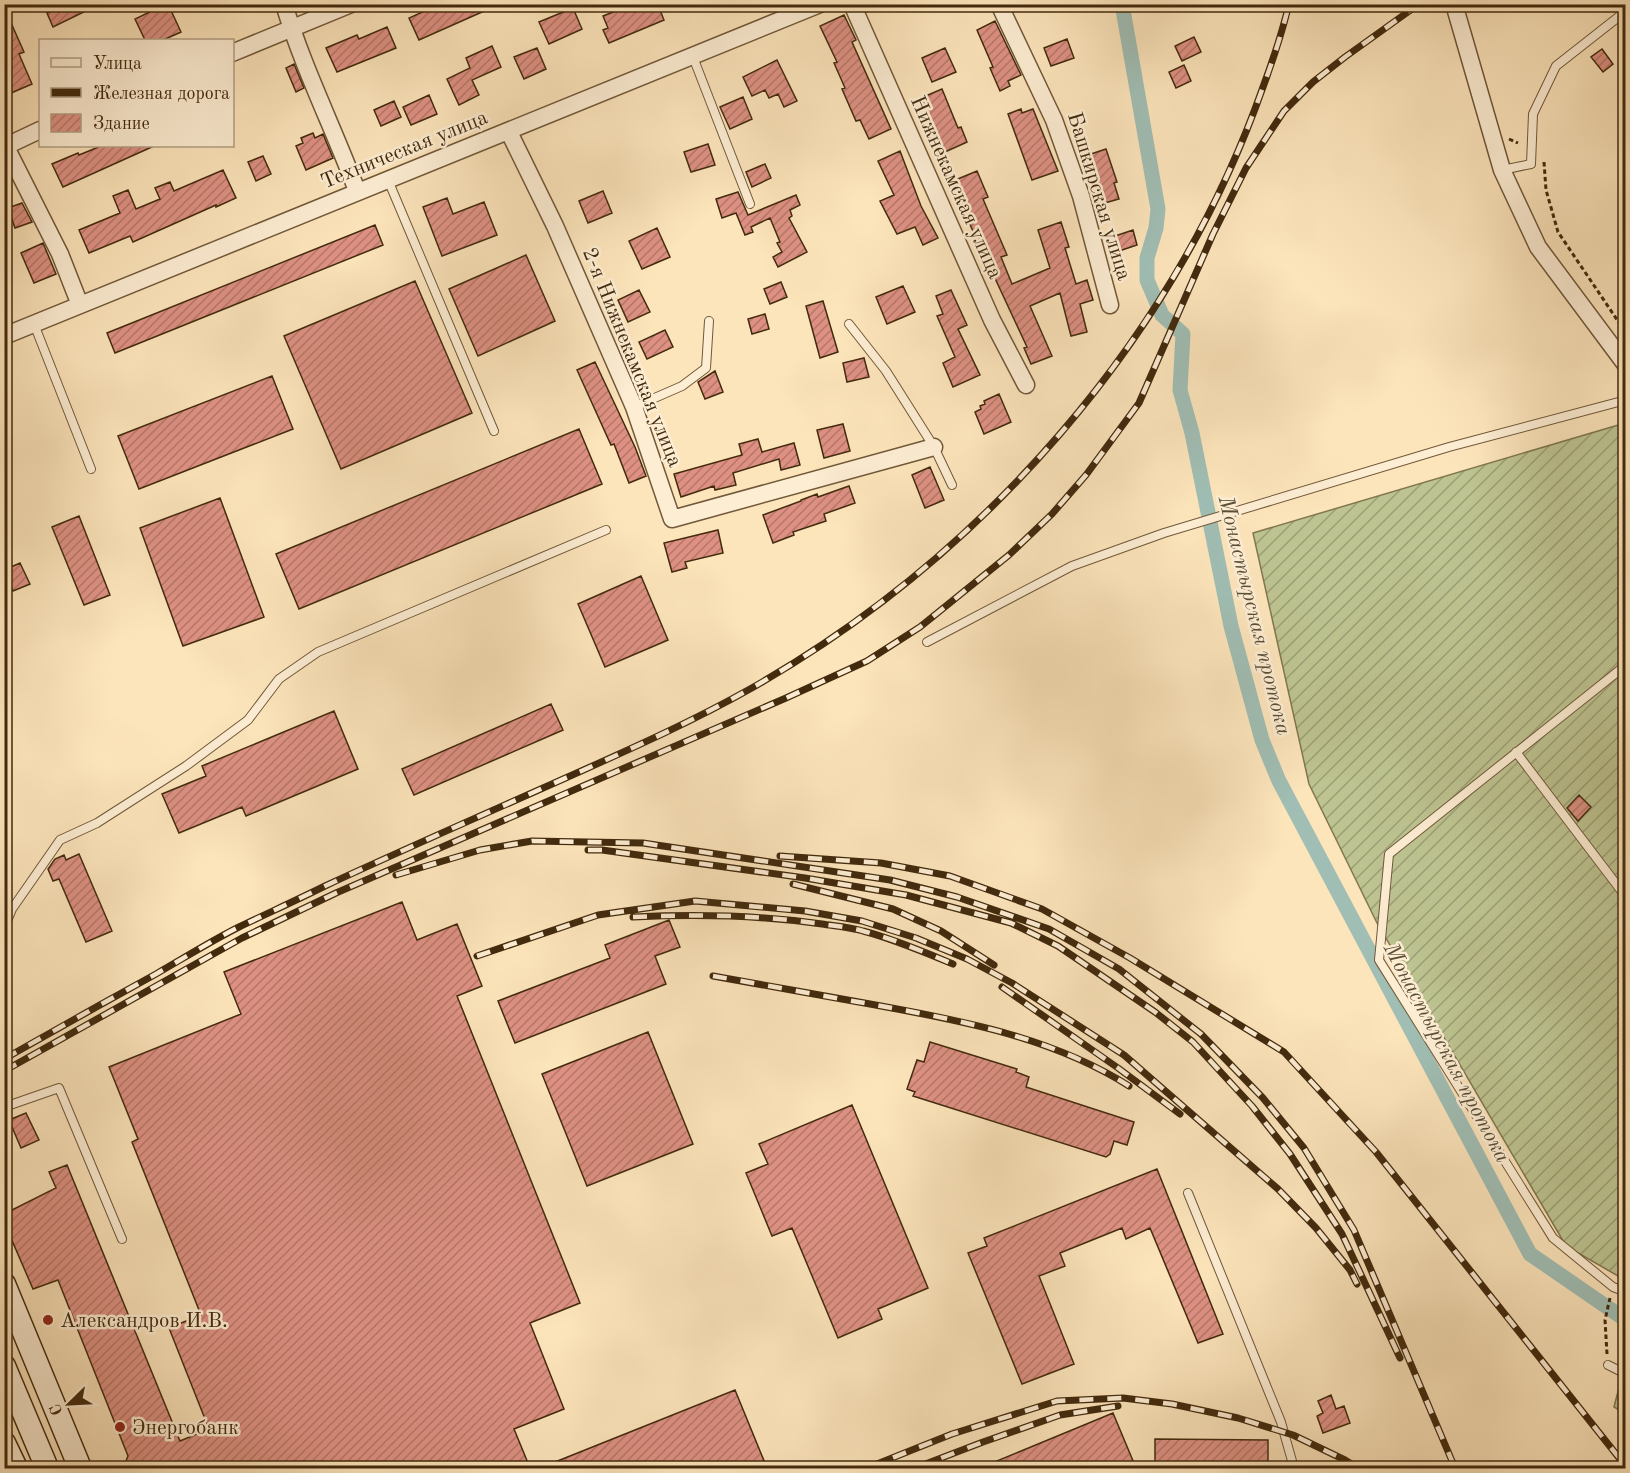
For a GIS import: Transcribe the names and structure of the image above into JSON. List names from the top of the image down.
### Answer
{
  "streets": {
    "street": [
      "Техническая улица",
      "Нижнекамская улица",
      "Башкирская улица",
      "2-я Нижнекамская улица"
    ]
  },
  "crossings": [
    ["Техническая улица", "2-я Нижнекамская улица"]
  ],
  "water": ["Монастырская протока"],
  "places": ["Александров И.В.", "Энергобанк"],
  "legend": ["Улица", "Железная дорога", "Здание"],
  "north": "bottom left"
}
